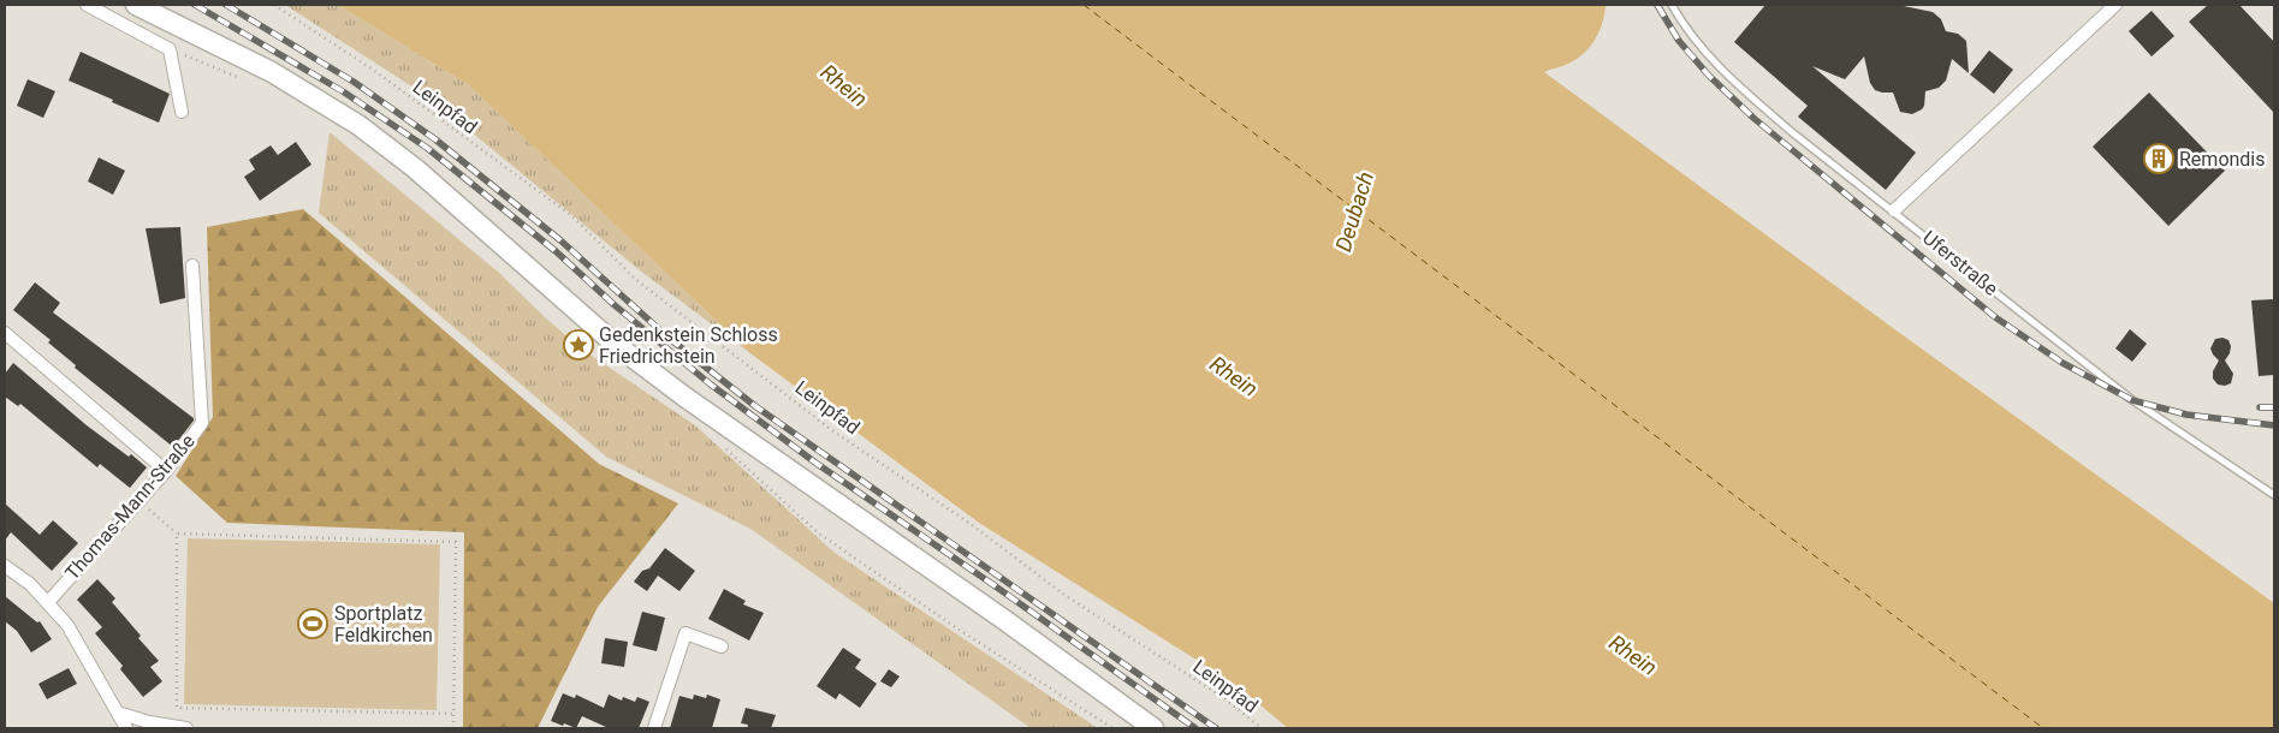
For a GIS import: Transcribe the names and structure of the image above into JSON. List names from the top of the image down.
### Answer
{
  "streets": {
    "street": ["Thomas-Mann-Straße"],
    "lane": ["Uferstraße"],
    "path": ["Leinpfad"]
  },
  "water": ["Rhein", "Deubach"],
  "places": {
    "building": ["Remondis"],
    "place": ["Gedenkstein Schloss Friedrichstein"],
    "sports": ["Sportplatz Feldkirchen"]
  }
}
